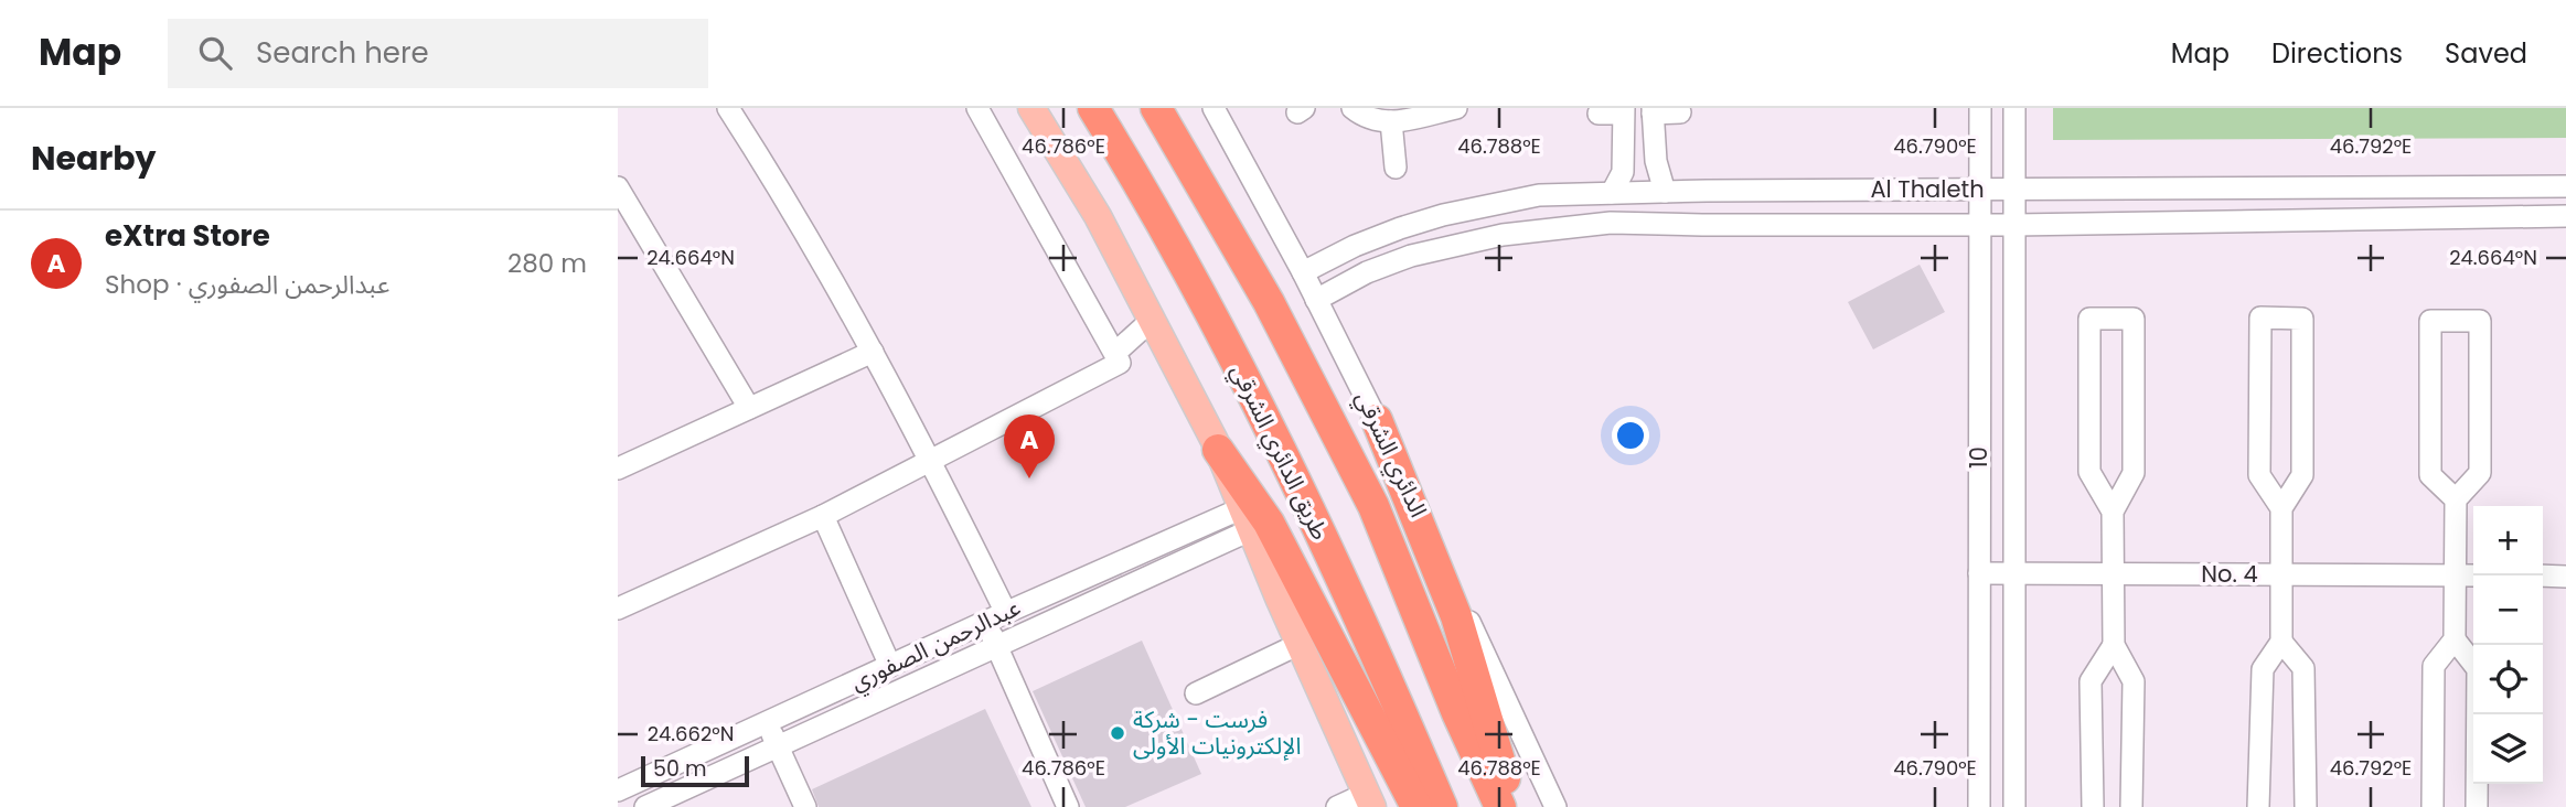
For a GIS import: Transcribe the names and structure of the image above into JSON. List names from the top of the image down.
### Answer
{
  "streets": {
    "highway": ["طريق الدائري الشرقي"],
    "street": [
      "Al Thaleth",
      "الدائري الشرقي",
      "10",
      "No. 4",
      "عبدالرحمن الصفوري"
    ]
  },
  "crossings": [
    ["Al Thaleth", "الدائري الشرقي"],
    ["Al Thaleth", "10"],
    ["10", "No. 4"]
  ],
  "places": ["فرست - شركة الإلكترونيات الأولى"],
  "scale_bar": "50 m",
  "page": {
    "header": "Map",
    "search": "Search here",
    "nav": ["Map", "Directions", "Saved"],
    "heading": "Nearby",
    "list": [
      {
        "mark": "A",
        "name": "eXtra Store",
        "note": "Shop · عبدالرحمن الصفوري",
        "value": "280 m"
      }
    ],
    "pins": "A",
    "map_buttons": ["+", "−"],
    "scale": "50 m"
  },
  "coordinates": [
    "46.786°E",
    "46.788°E",
    "46.790°E",
    "46.792°E",
    "24.664°N",
    "24.662°N"
  ]
}
